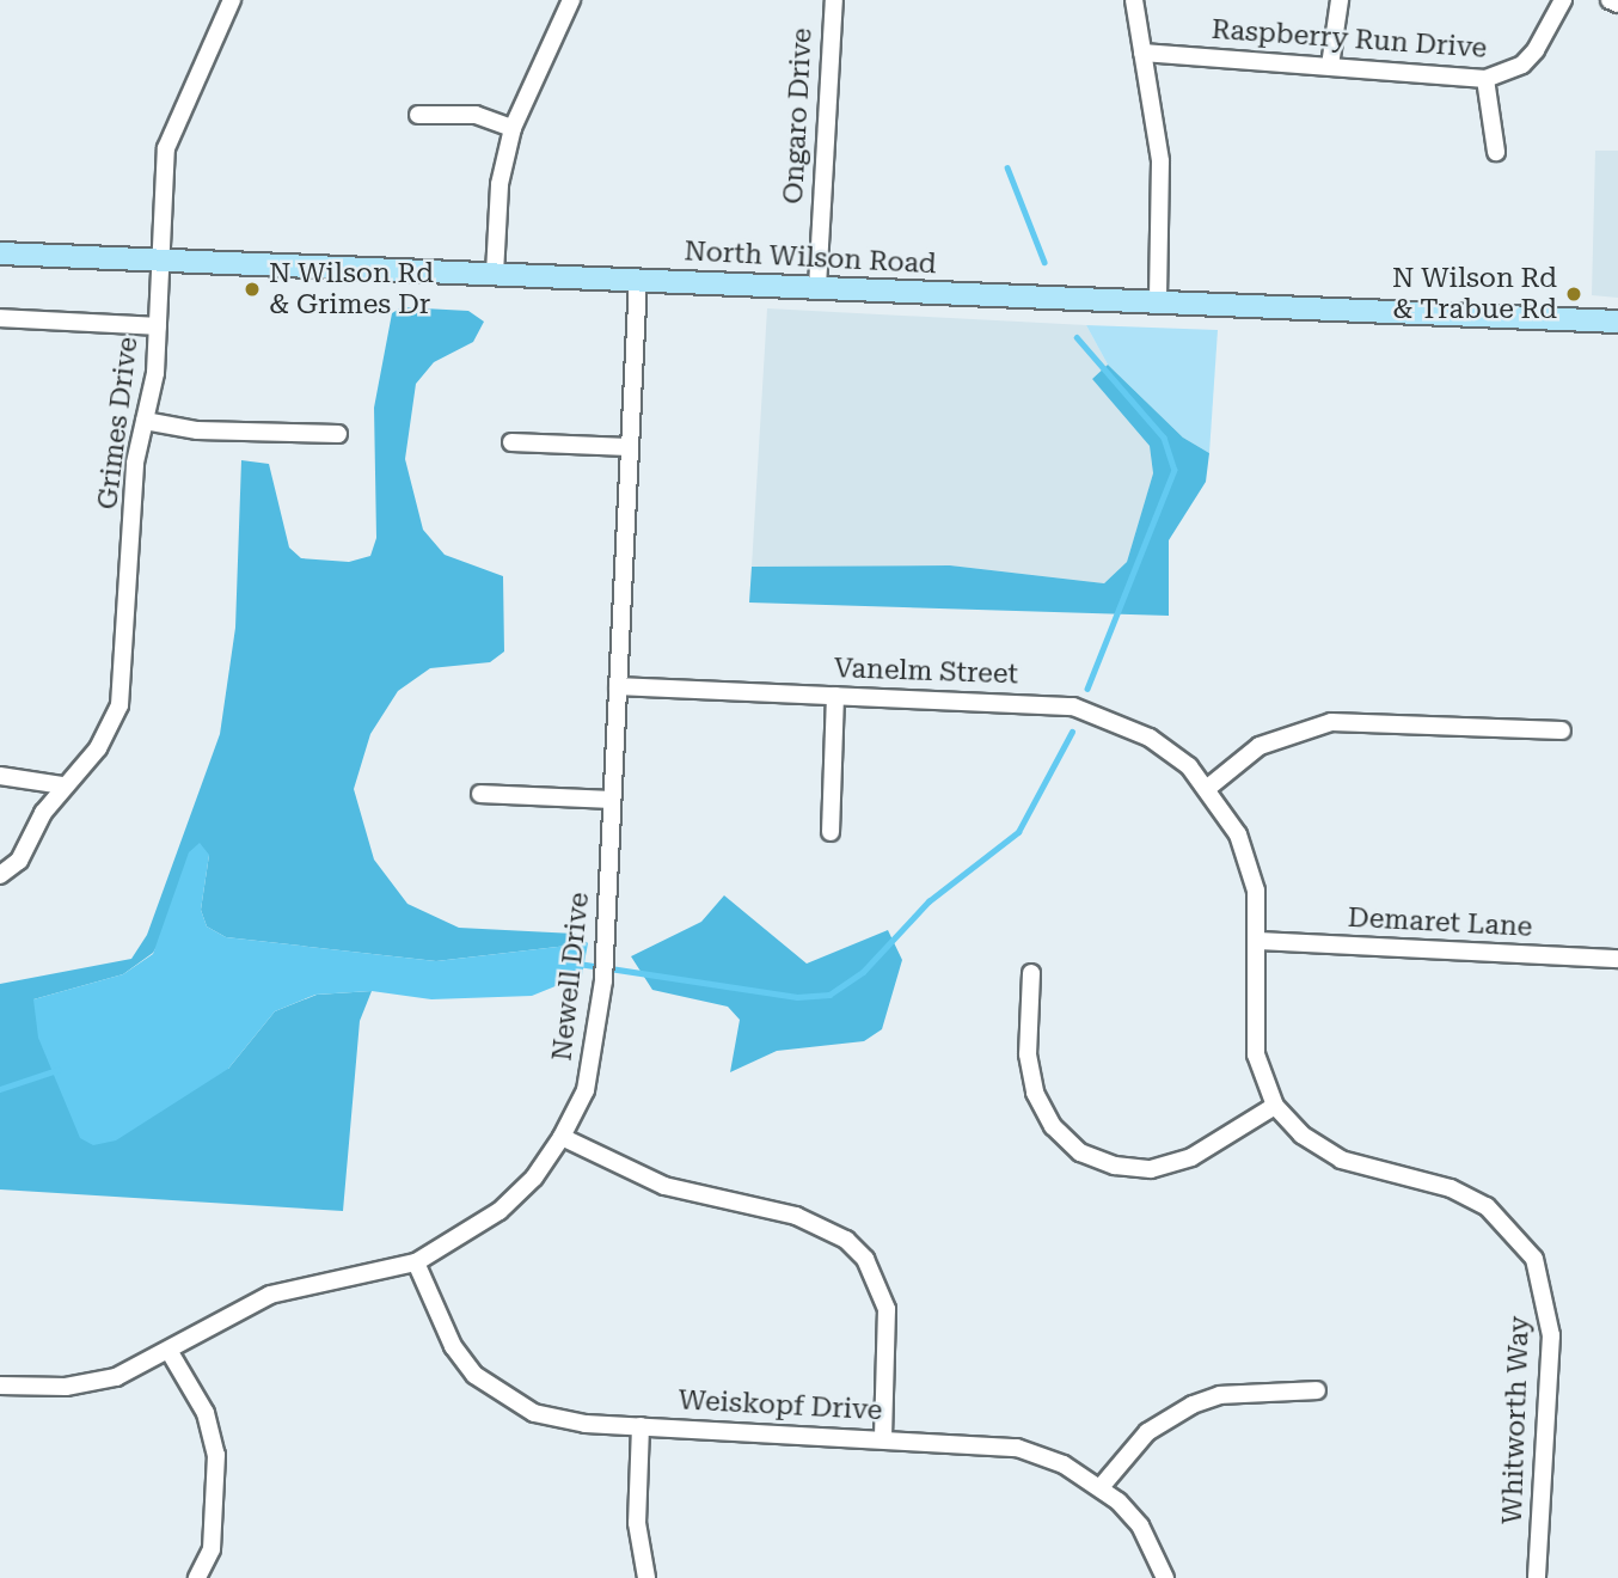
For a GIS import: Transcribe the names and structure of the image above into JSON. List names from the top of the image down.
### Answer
{
  "streets": {
    "main road": ["North Wilson Road"],
    "street": [
      "Raspberry Run Drive",
      "Ongaro Drive",
      "Grimes Drive",
      "Vanelm Street",
      "Demaret Lane",
      "Newell Drive",
      "Weiskopf Drive",
      "Whitworth Way"
    ]
  },
  "crossings": [
    ["Ongaro Drive", "North Wilson Road"],
    ["North Wilson Road", "Grimes Drive"],
    ["North Wilson Road", "Newell Drive"],
    ["Vanelm Street", "Newell Drive"],
    ["Vanelm Street", "Whitworth Way"],
    ["Demaret Lane", "Whitworth Way"],
    ["Newell Drive", "Weiskopf Drive"]
  ],
  "places": ["N Wilson Rd & Grimes Dr", "N Wilson Rd & Trabue Rd"]
}
